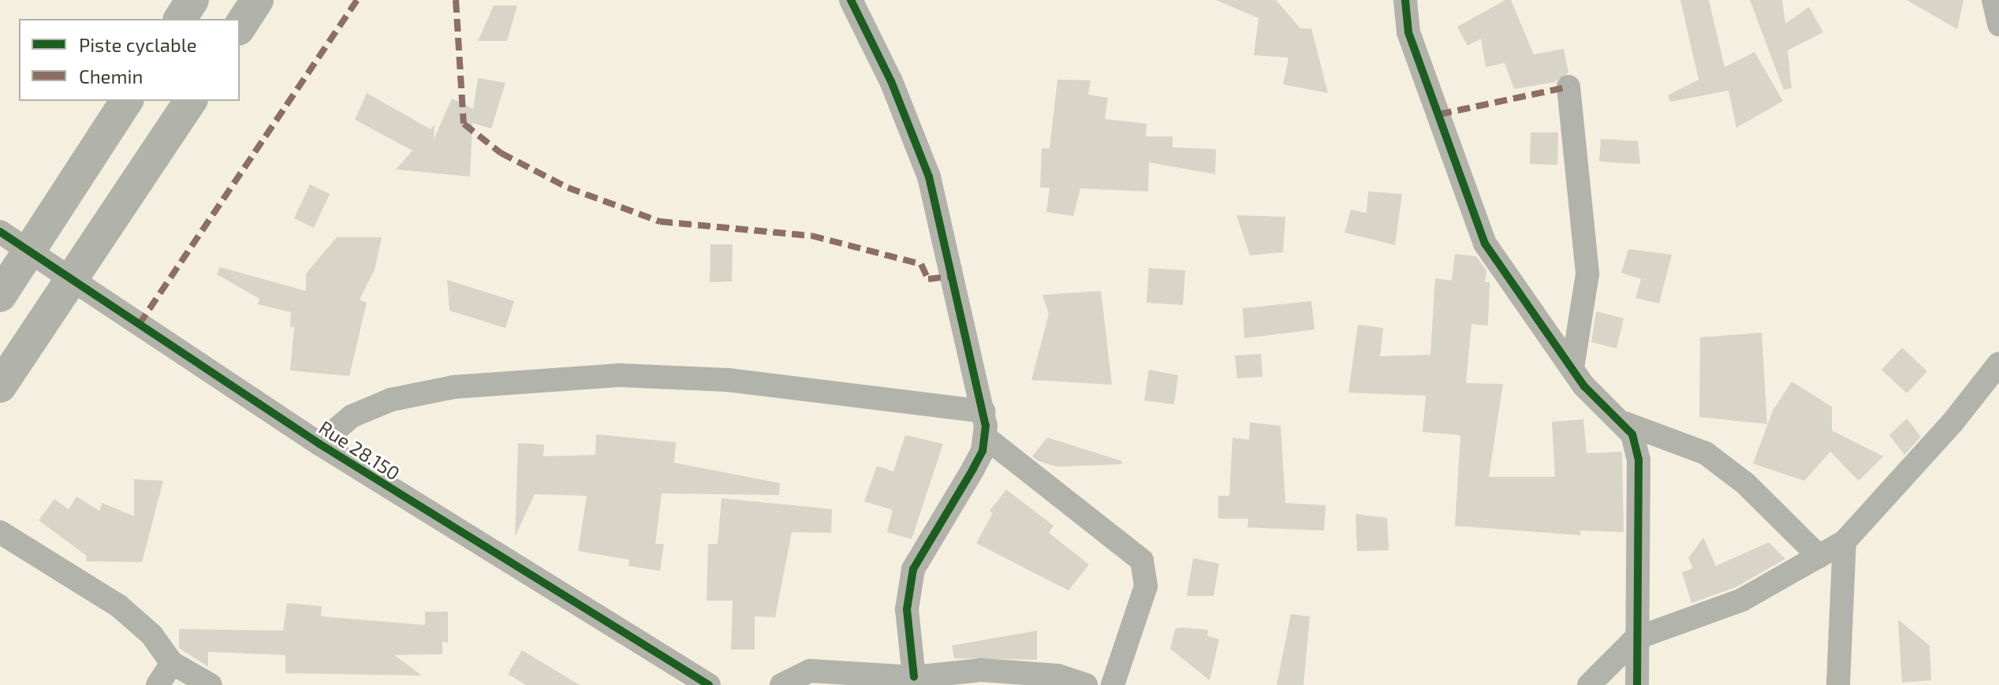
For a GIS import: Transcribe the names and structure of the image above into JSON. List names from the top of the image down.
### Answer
{
  "streets": {
    "street": ["Rue 28.150"]
  },
  "legend": ["Piste cyclable", "Chemin"]
}
